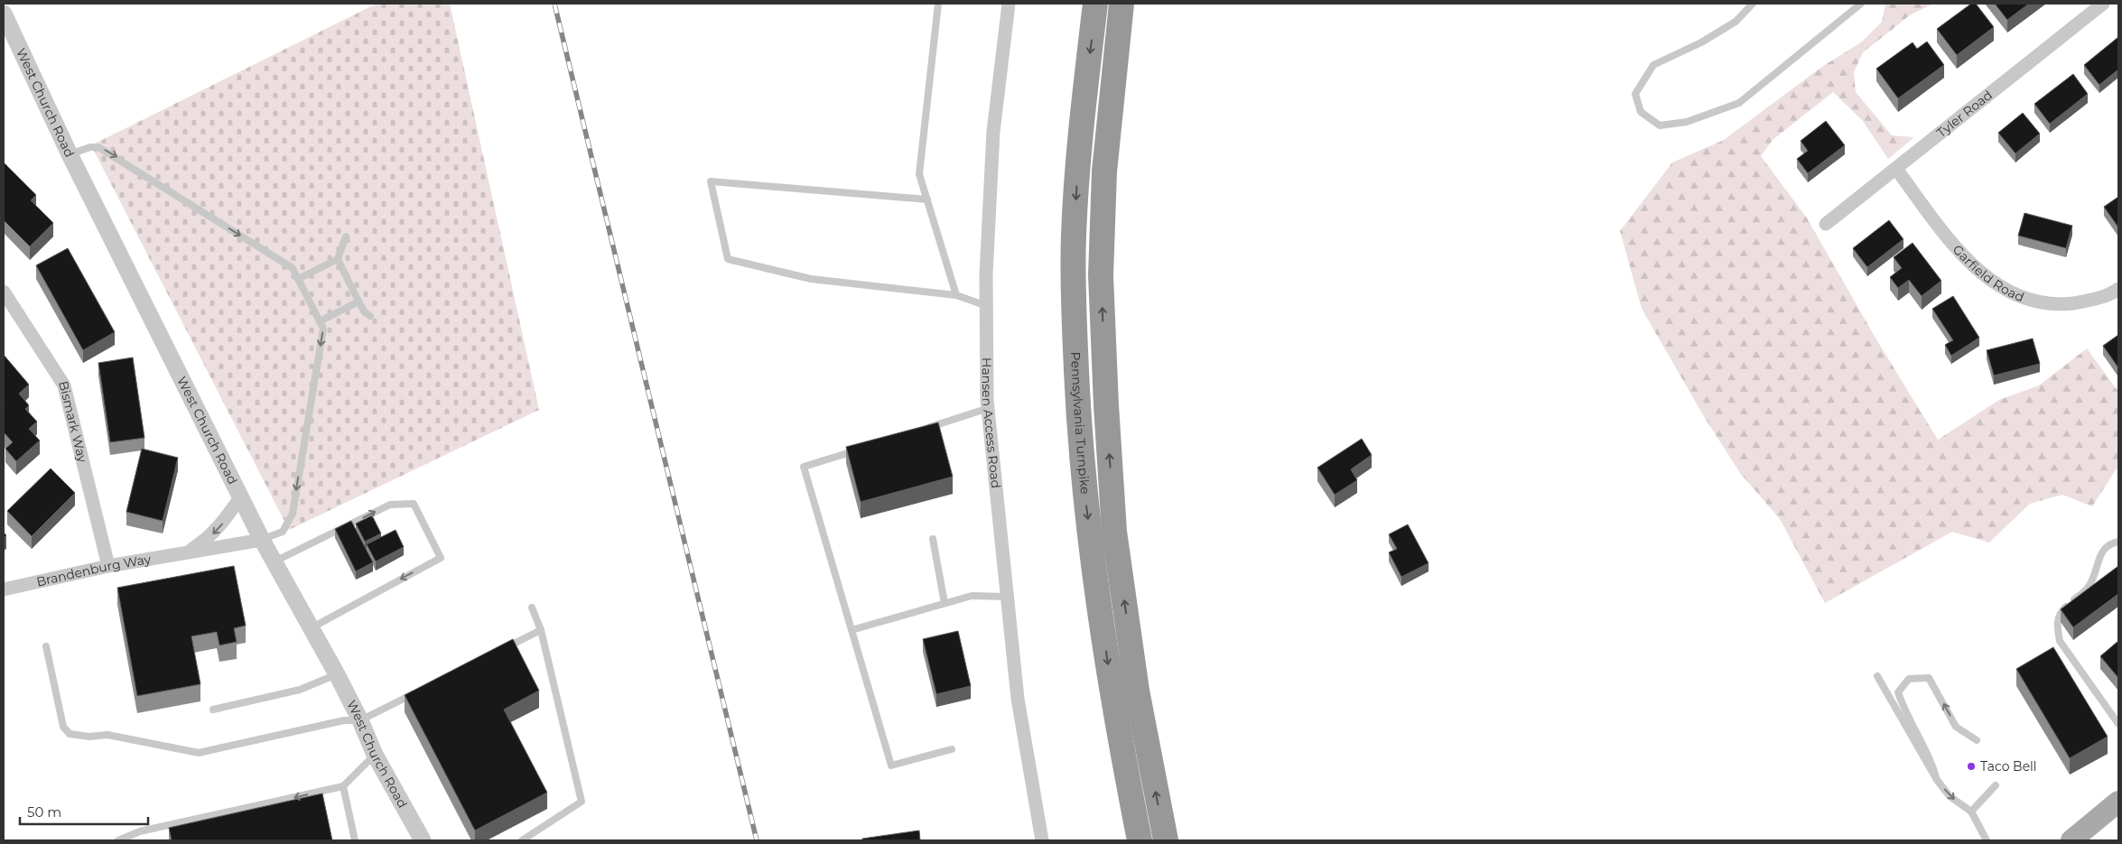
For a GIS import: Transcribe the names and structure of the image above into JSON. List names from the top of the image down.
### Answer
{
  "streets": {
    "highway": ["Pennsylvania Turnpike"],
    "street": [
      "West Church Road",
      "Tyler Road",
      "Garfield Road",
      "Bismark Way",
      "Hansen Access Road",
      "Brandenburg Way"
    ]
  },
  "crossings": [
    ["West Church Road", "Brandenburg Way"],
    ["Tyler Road", "Garfield Road"],
    ["Bismark Way", "Brandenburg Way"]
  ],
  "places": ["Taco Bell"],
  "scale_bar": "50 m"
}
